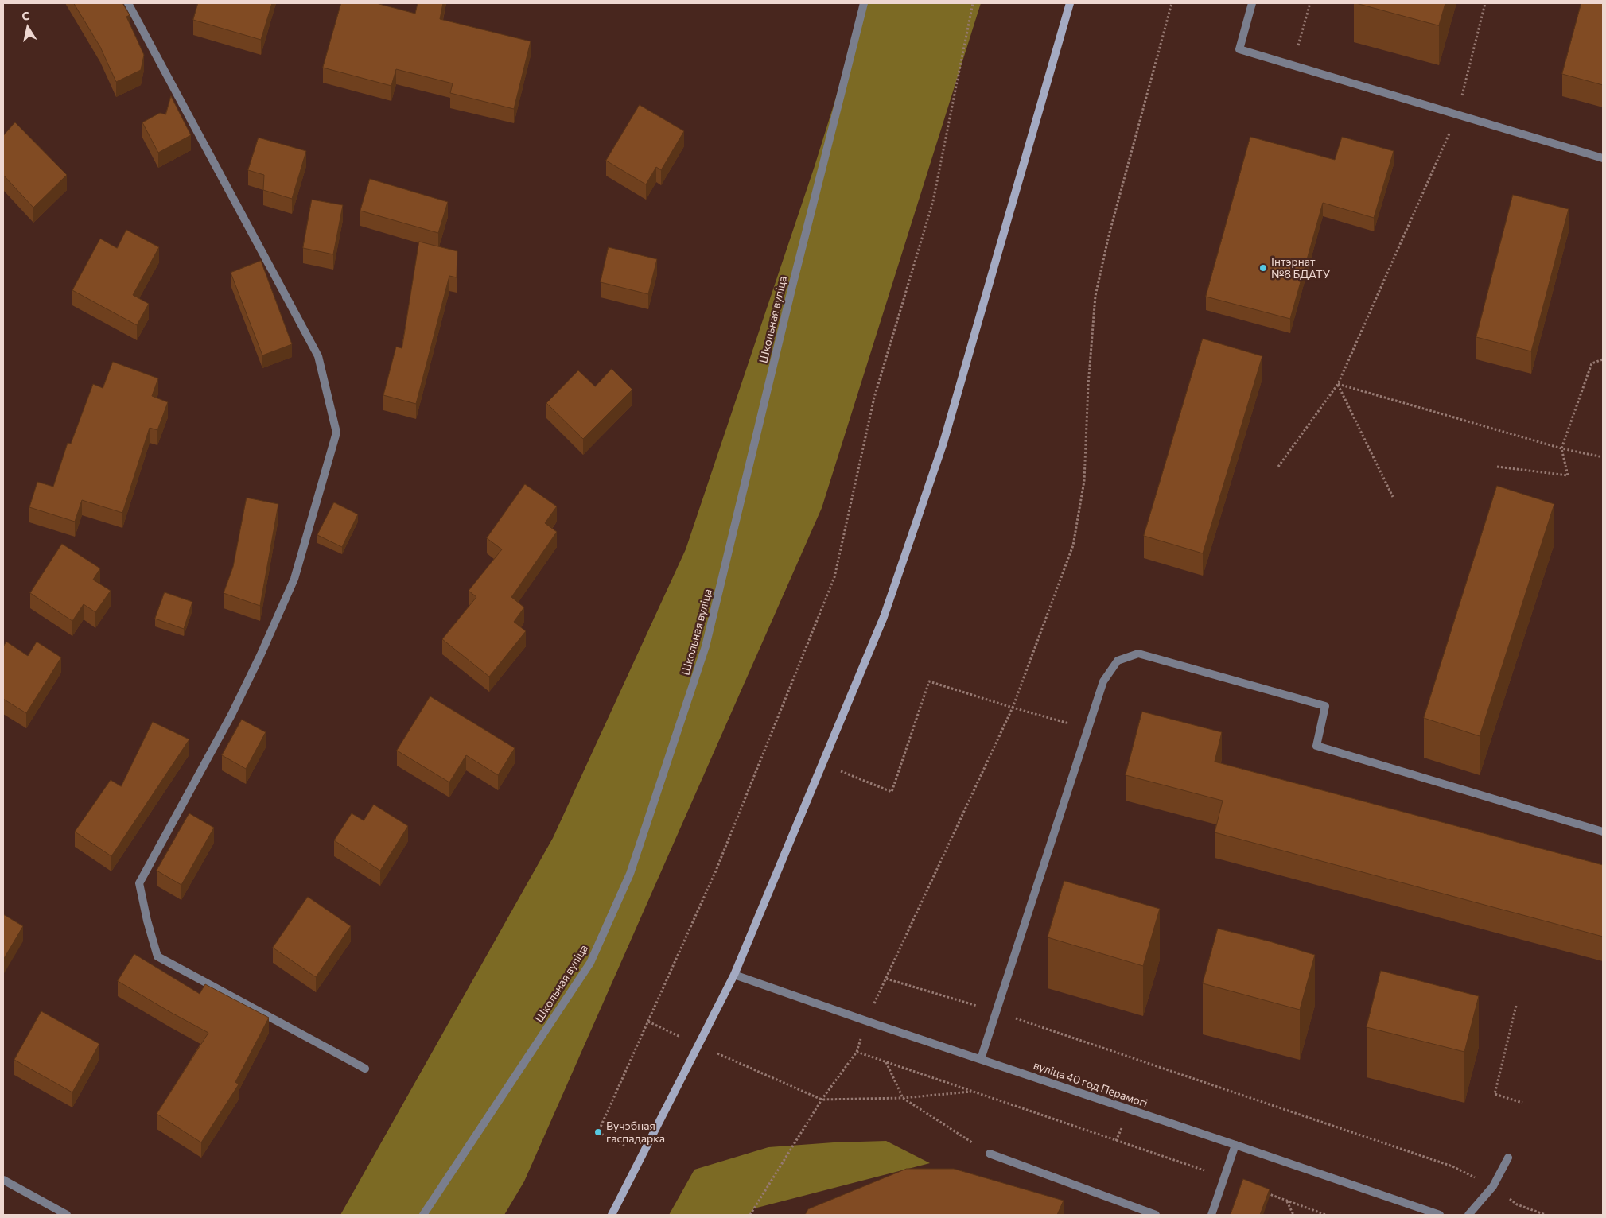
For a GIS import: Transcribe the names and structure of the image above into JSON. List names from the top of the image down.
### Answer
{
  "streets": {
    "street": ["Школьная вуліца", "вуліца 40 год Перамогі"]
  },
  "places": ["Інтэрнат №8 БДАТУ", "Вучэбная гаспадарка"],
  "north": "top"
}
